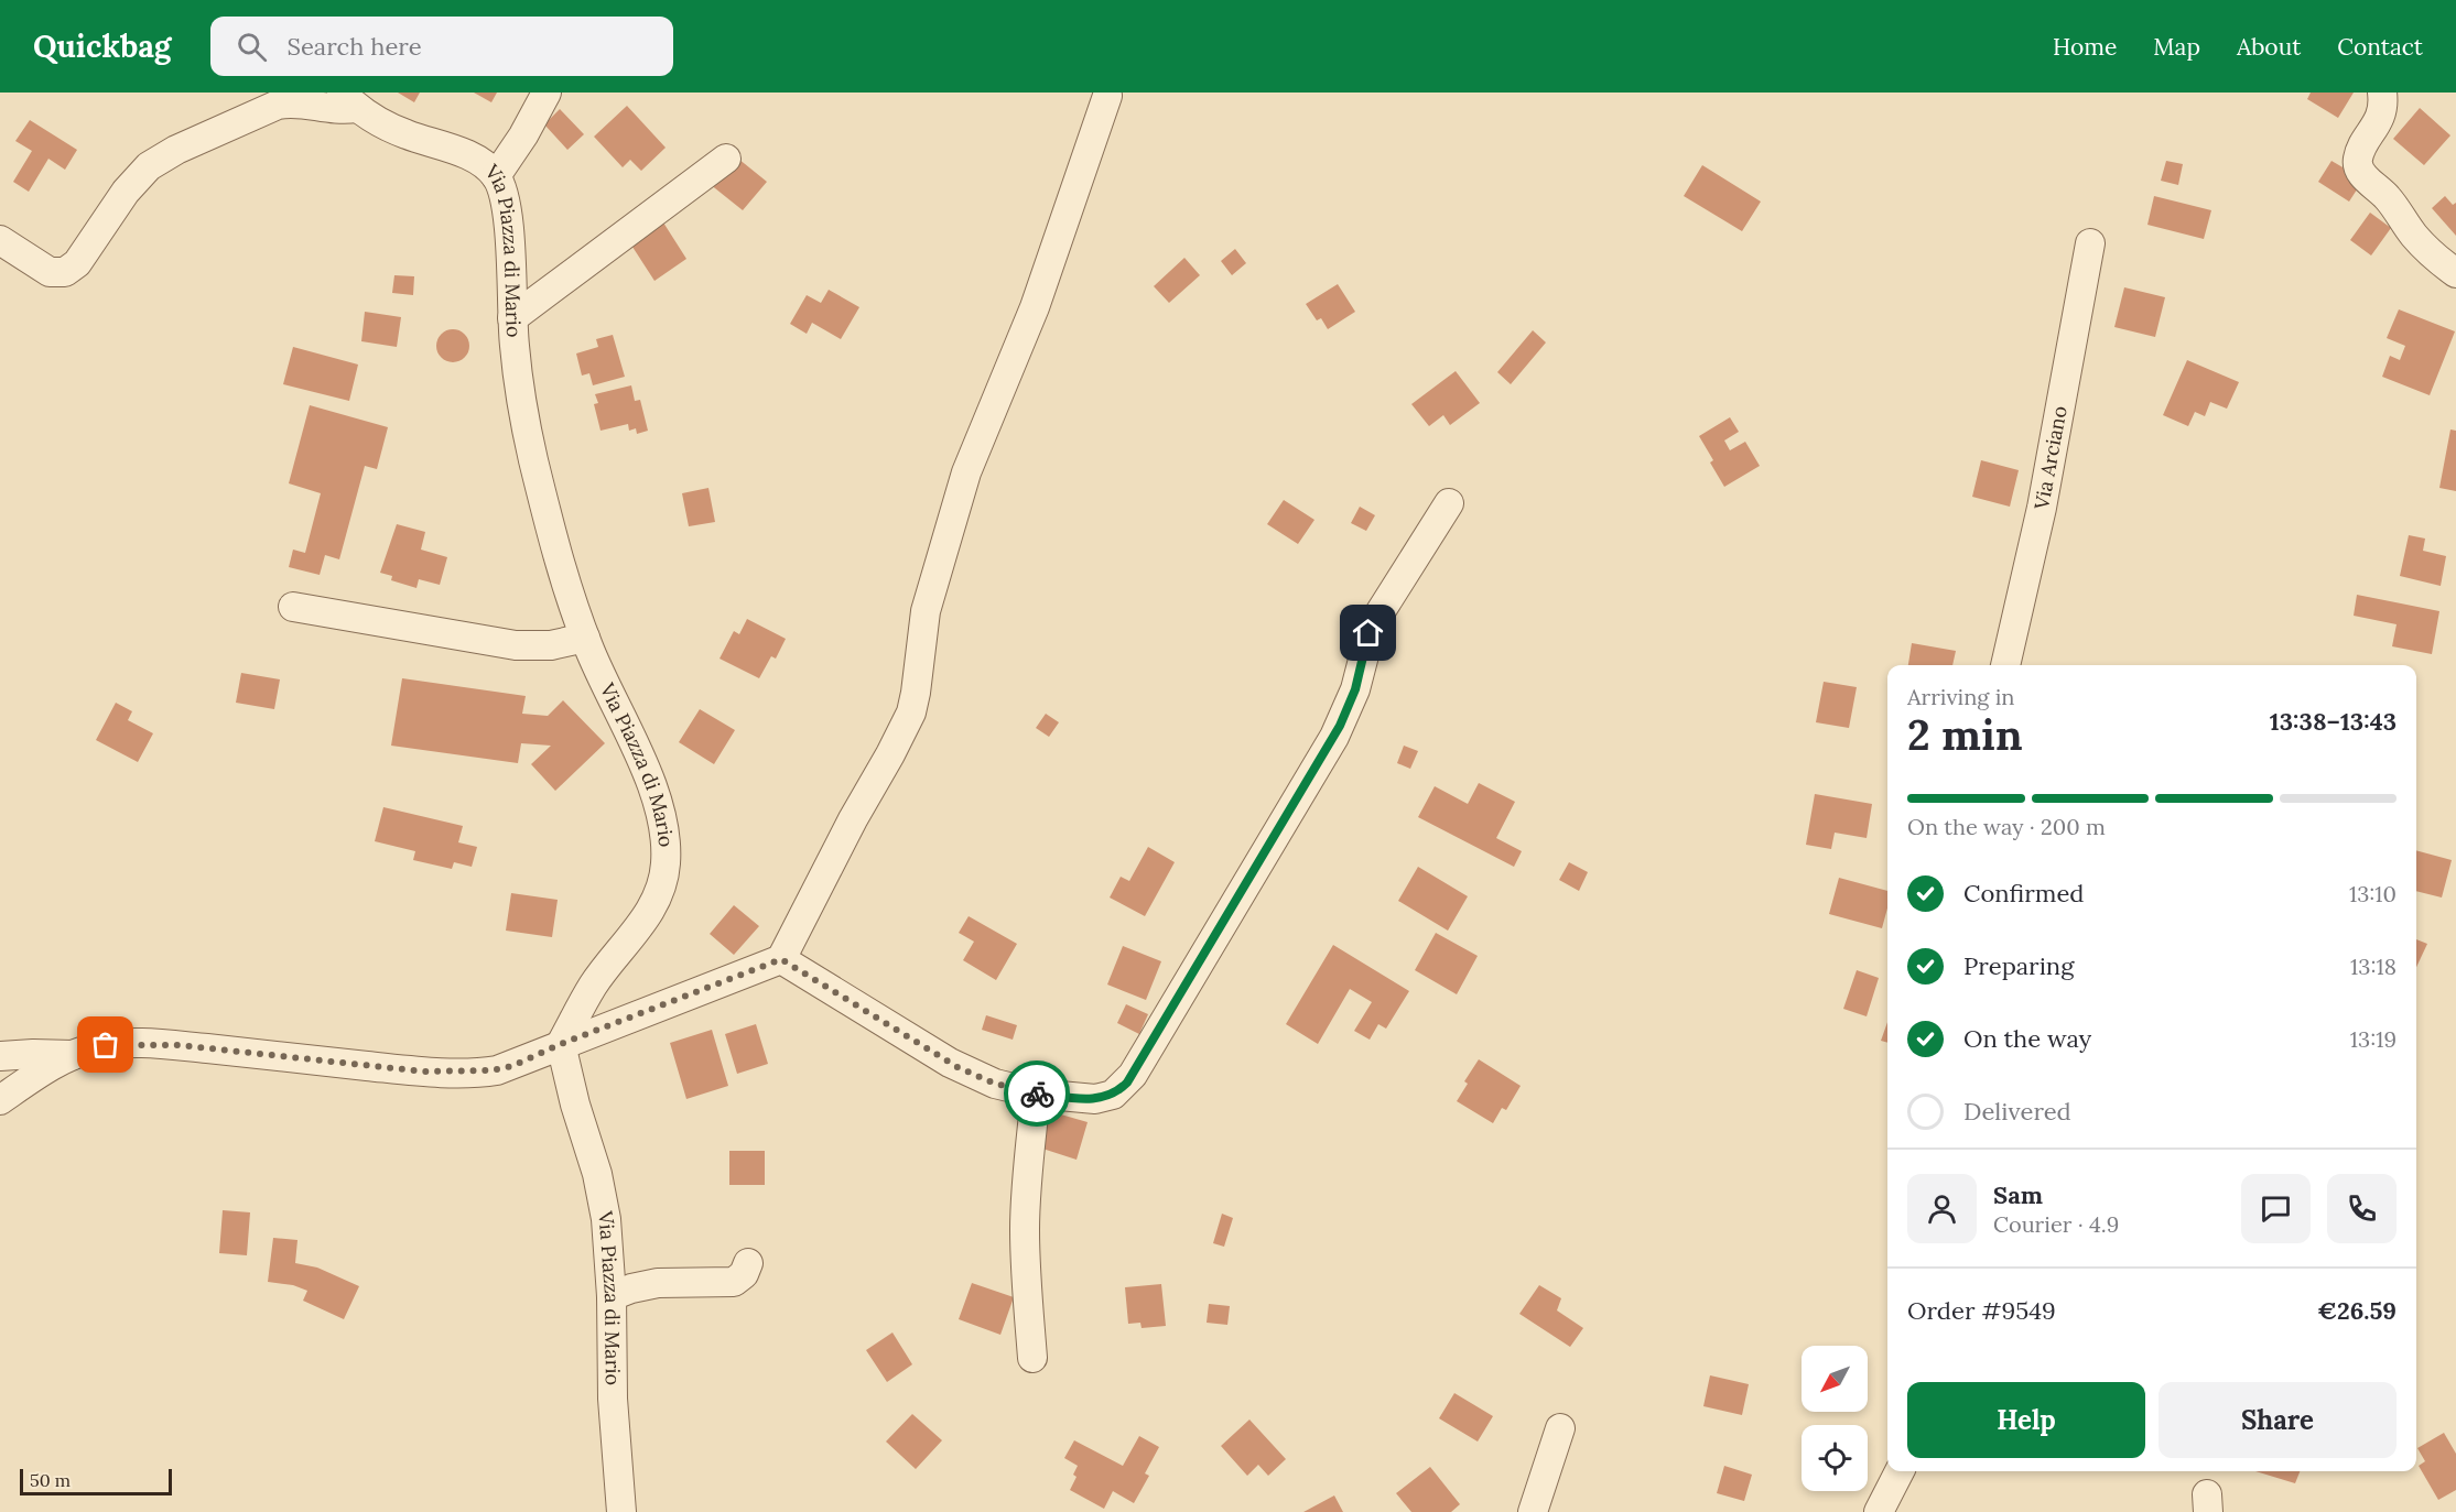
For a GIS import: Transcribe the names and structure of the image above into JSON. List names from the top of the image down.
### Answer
{
  "streets": {
    "street": ["Via Piazza di Mario", "Via Arciano"]
  },
  "scale_bar": "50 m",
  "north": "bottom left",
  "page": {
    "header": "Quickbag",
    "search": "Search here",
    "nav": [
      "Home",
      "Map",
      "About",
      "Contact"
    ],
    "heading": ["2 min", "Arriving in", "13:38–13:43"],
    "panel": [
      "Sam",
      "Courier · 4.9",
      "Order #9549",
      "€26.59"
    ],
    "bar": "On the way · 200 m",
    "list": [
      ["Confirmed", "13:10"],
      ["Preparing", "13:18"],
      ["On the way", "13:19"],
      "Delivered"
    ],
    "buttons": ["Help", "Share"],
    "scale": "50 m"
  }
}
